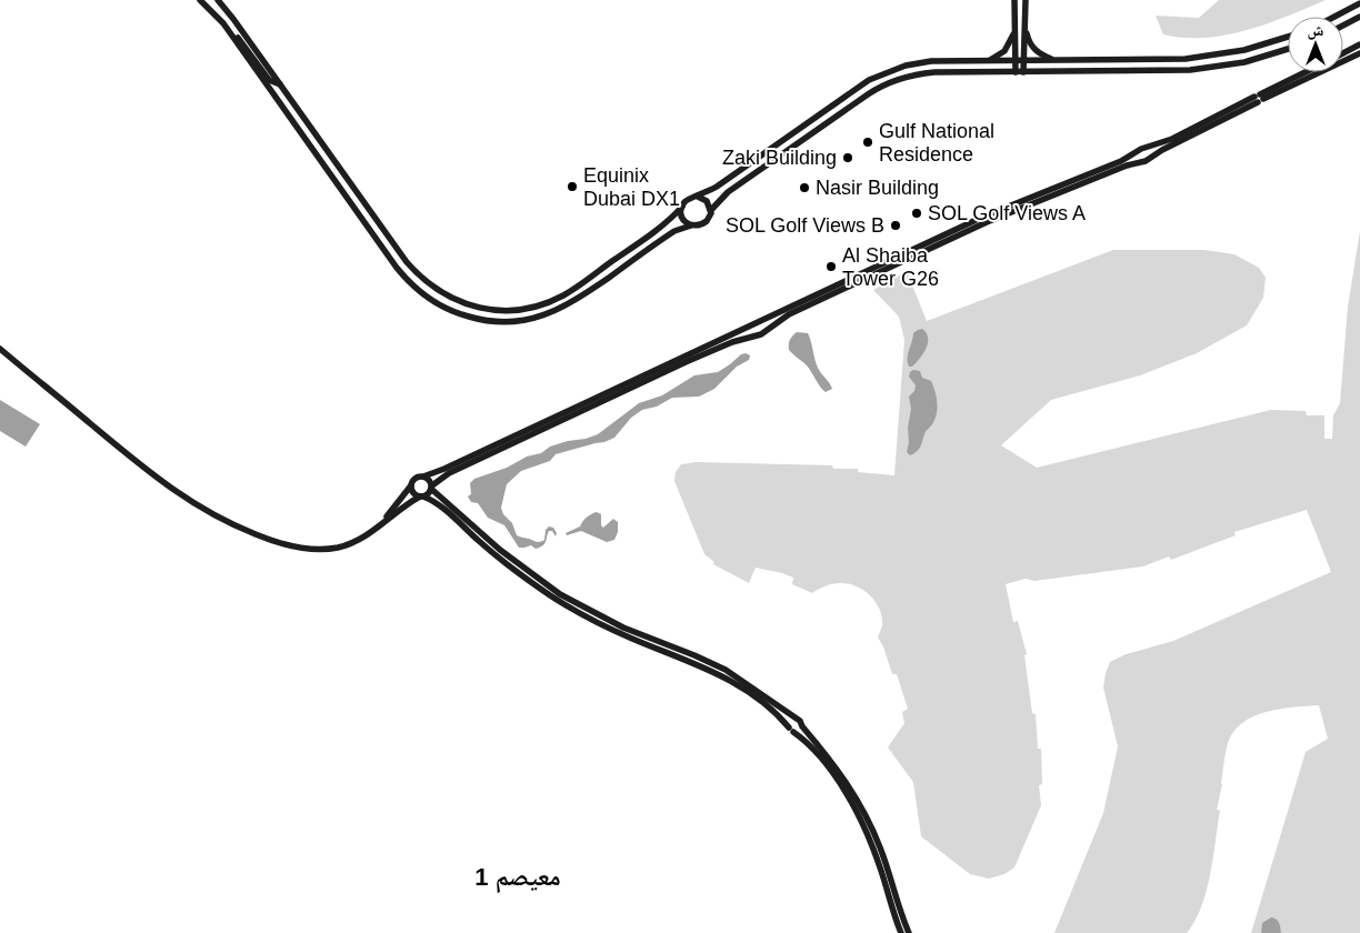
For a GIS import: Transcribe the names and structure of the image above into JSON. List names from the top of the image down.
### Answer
{
  "districts": ["معيصم 1"],
  "places": [
    "Gulf National Residence",
    "Zaki Building",
    "Equinix Dubai DX1",
    "Nasir Building",
    "SOL Golf Views A",
    "SOL Golf Views B",
    "Al Shaiba Tower G26"
  ],
  "north": "top"
}
